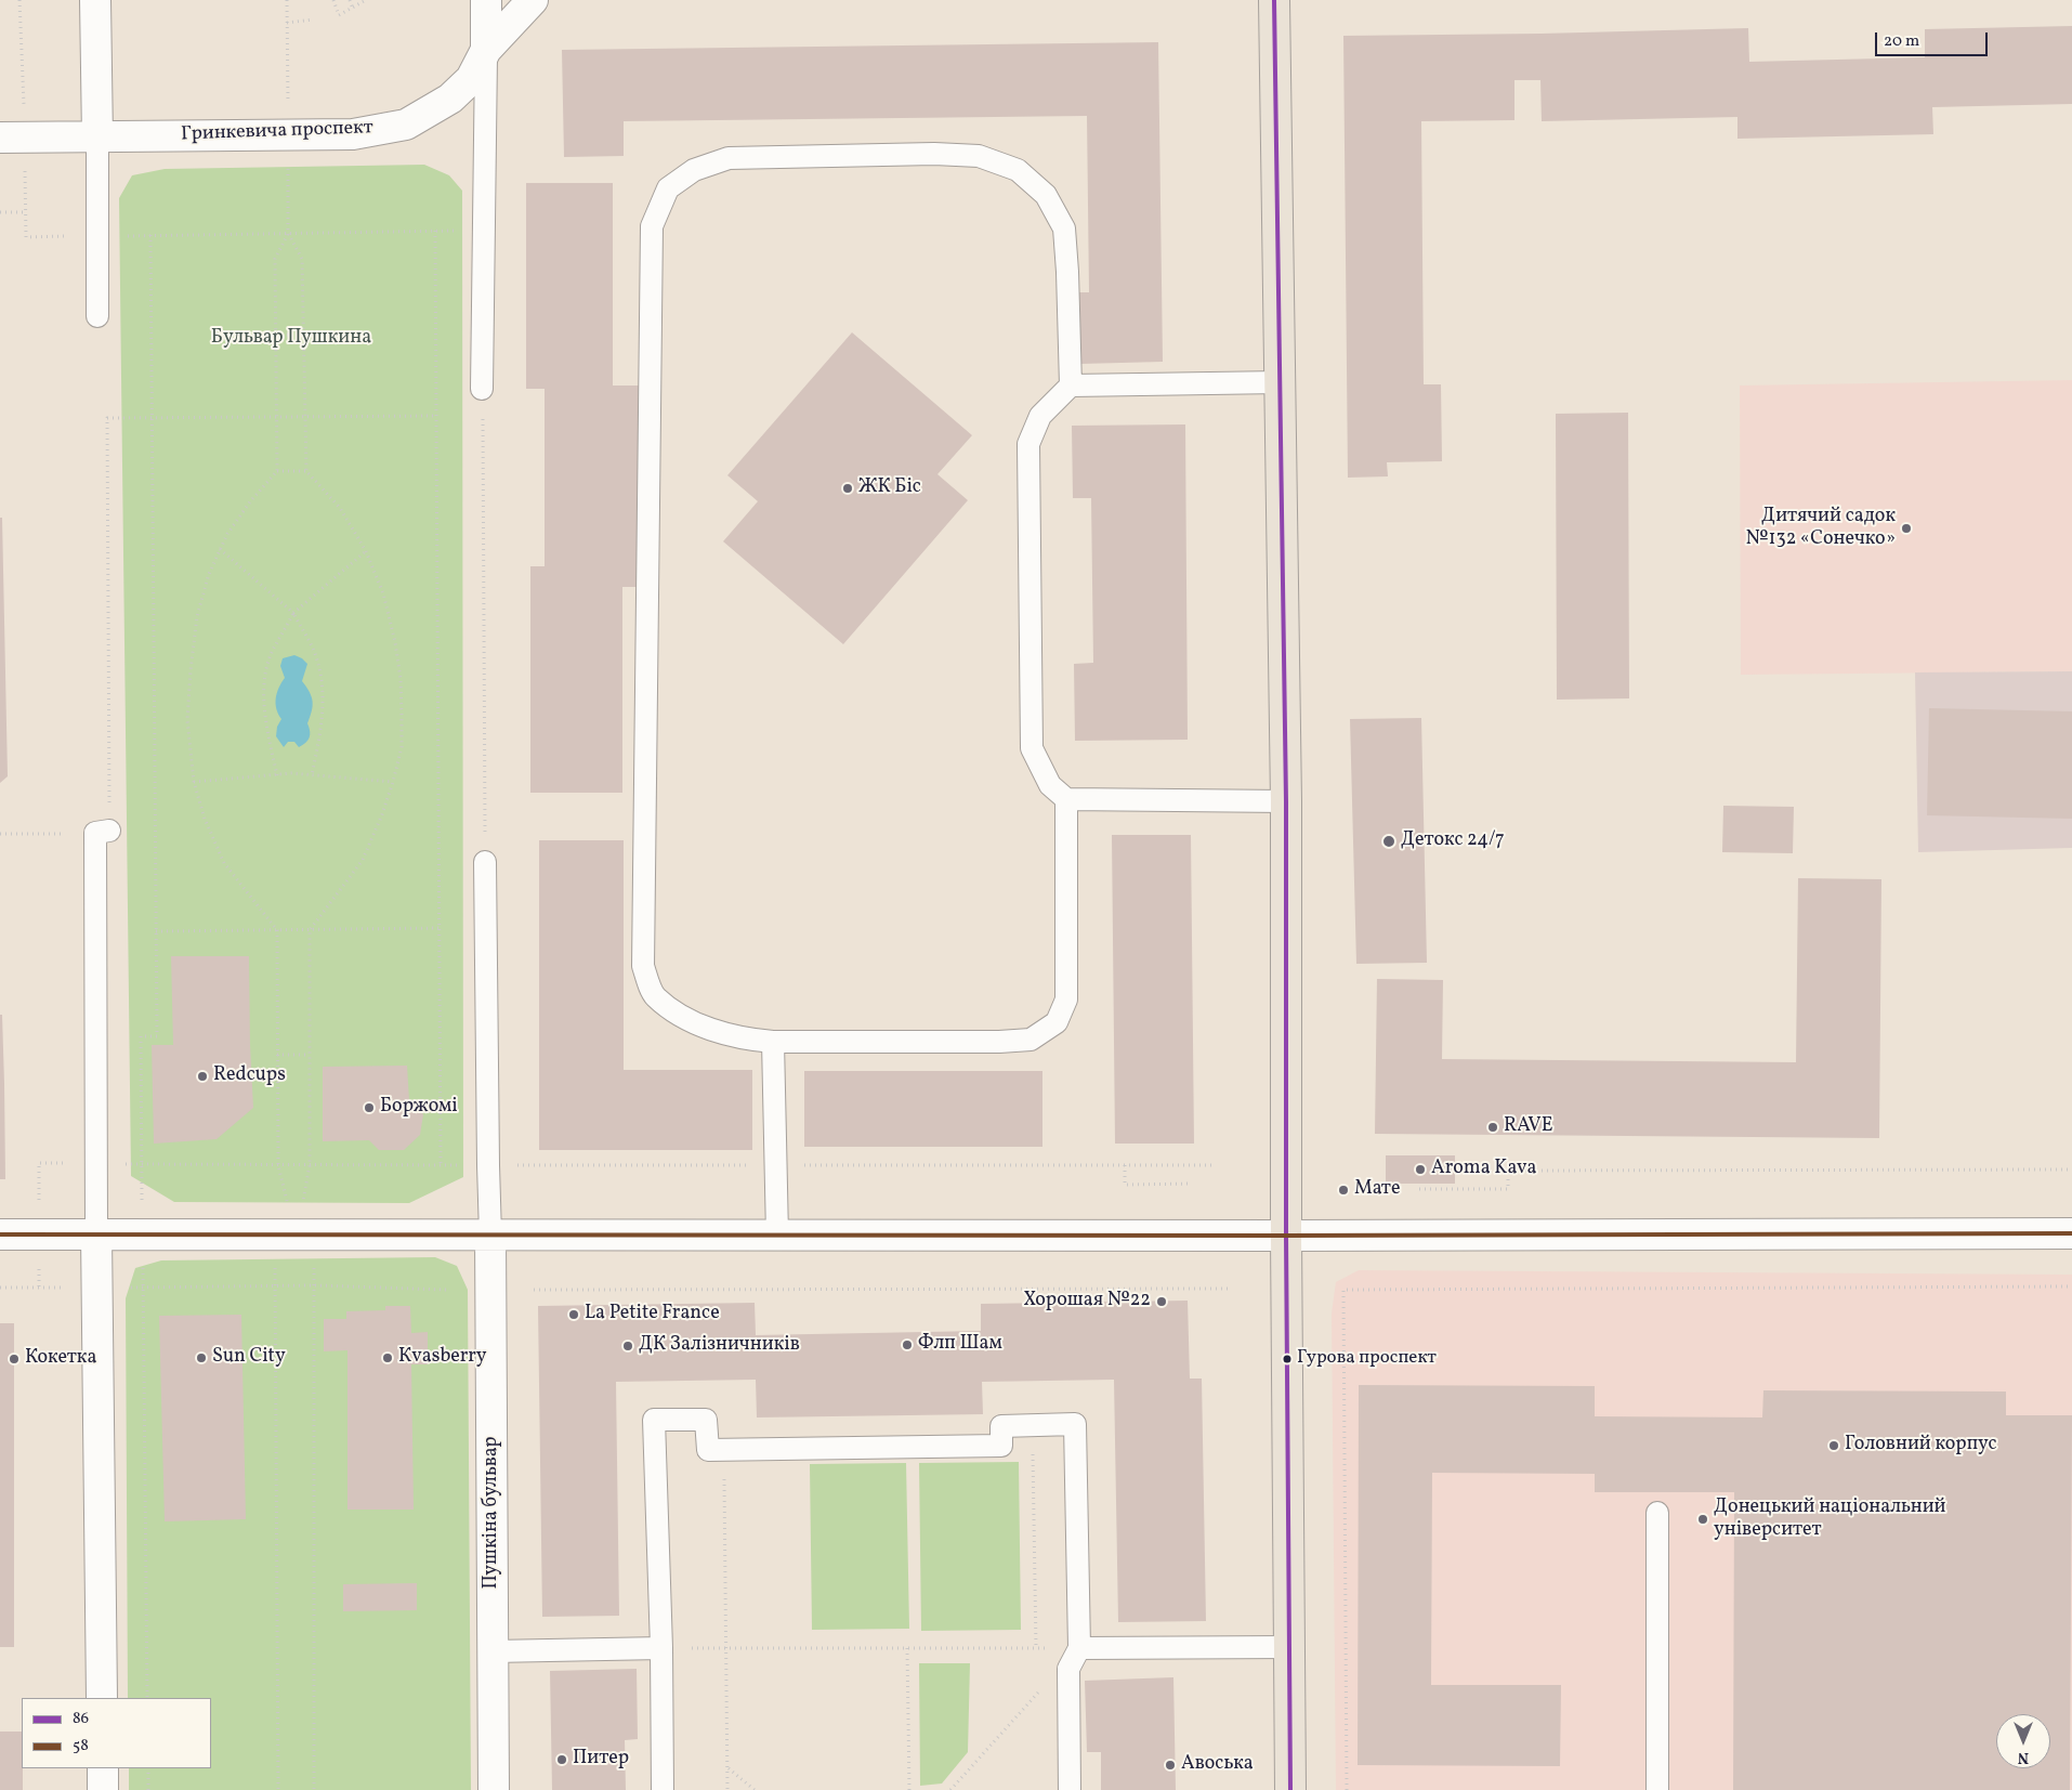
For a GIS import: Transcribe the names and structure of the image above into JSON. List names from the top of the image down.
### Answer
{
  "streets": {
    "street": ["Гринкевича проспект", "Пушкіна бульвар"]
  },
  "parks": ["Бульвар Пушкина"],
  "places": [
    "ЖК Біс",
    "Дитячий садок №132 «Сонечко»",
    "Детокс 24/7",
    "Redcups",
    "Боржомi",
    "RAVE",
    "Aroma Kava",
    "Мате",
    "Хорошая №22",
    "La Petite France",
    "Флп Шам",
    "ДК Залізничників",
    "Sun City",
    "Кvasberry",
    "Кокетка",
    "Гурова проспект",
    "Головний корпус",
    "Донецький національний університет",
    "Питер",
    "Авоська"
  ],
  "lines": ["transit line 86", "transit line 58"],
  "legend": ["86", "58"],
  "scale_bar": "20 m",
  "north": "bottom"
}
